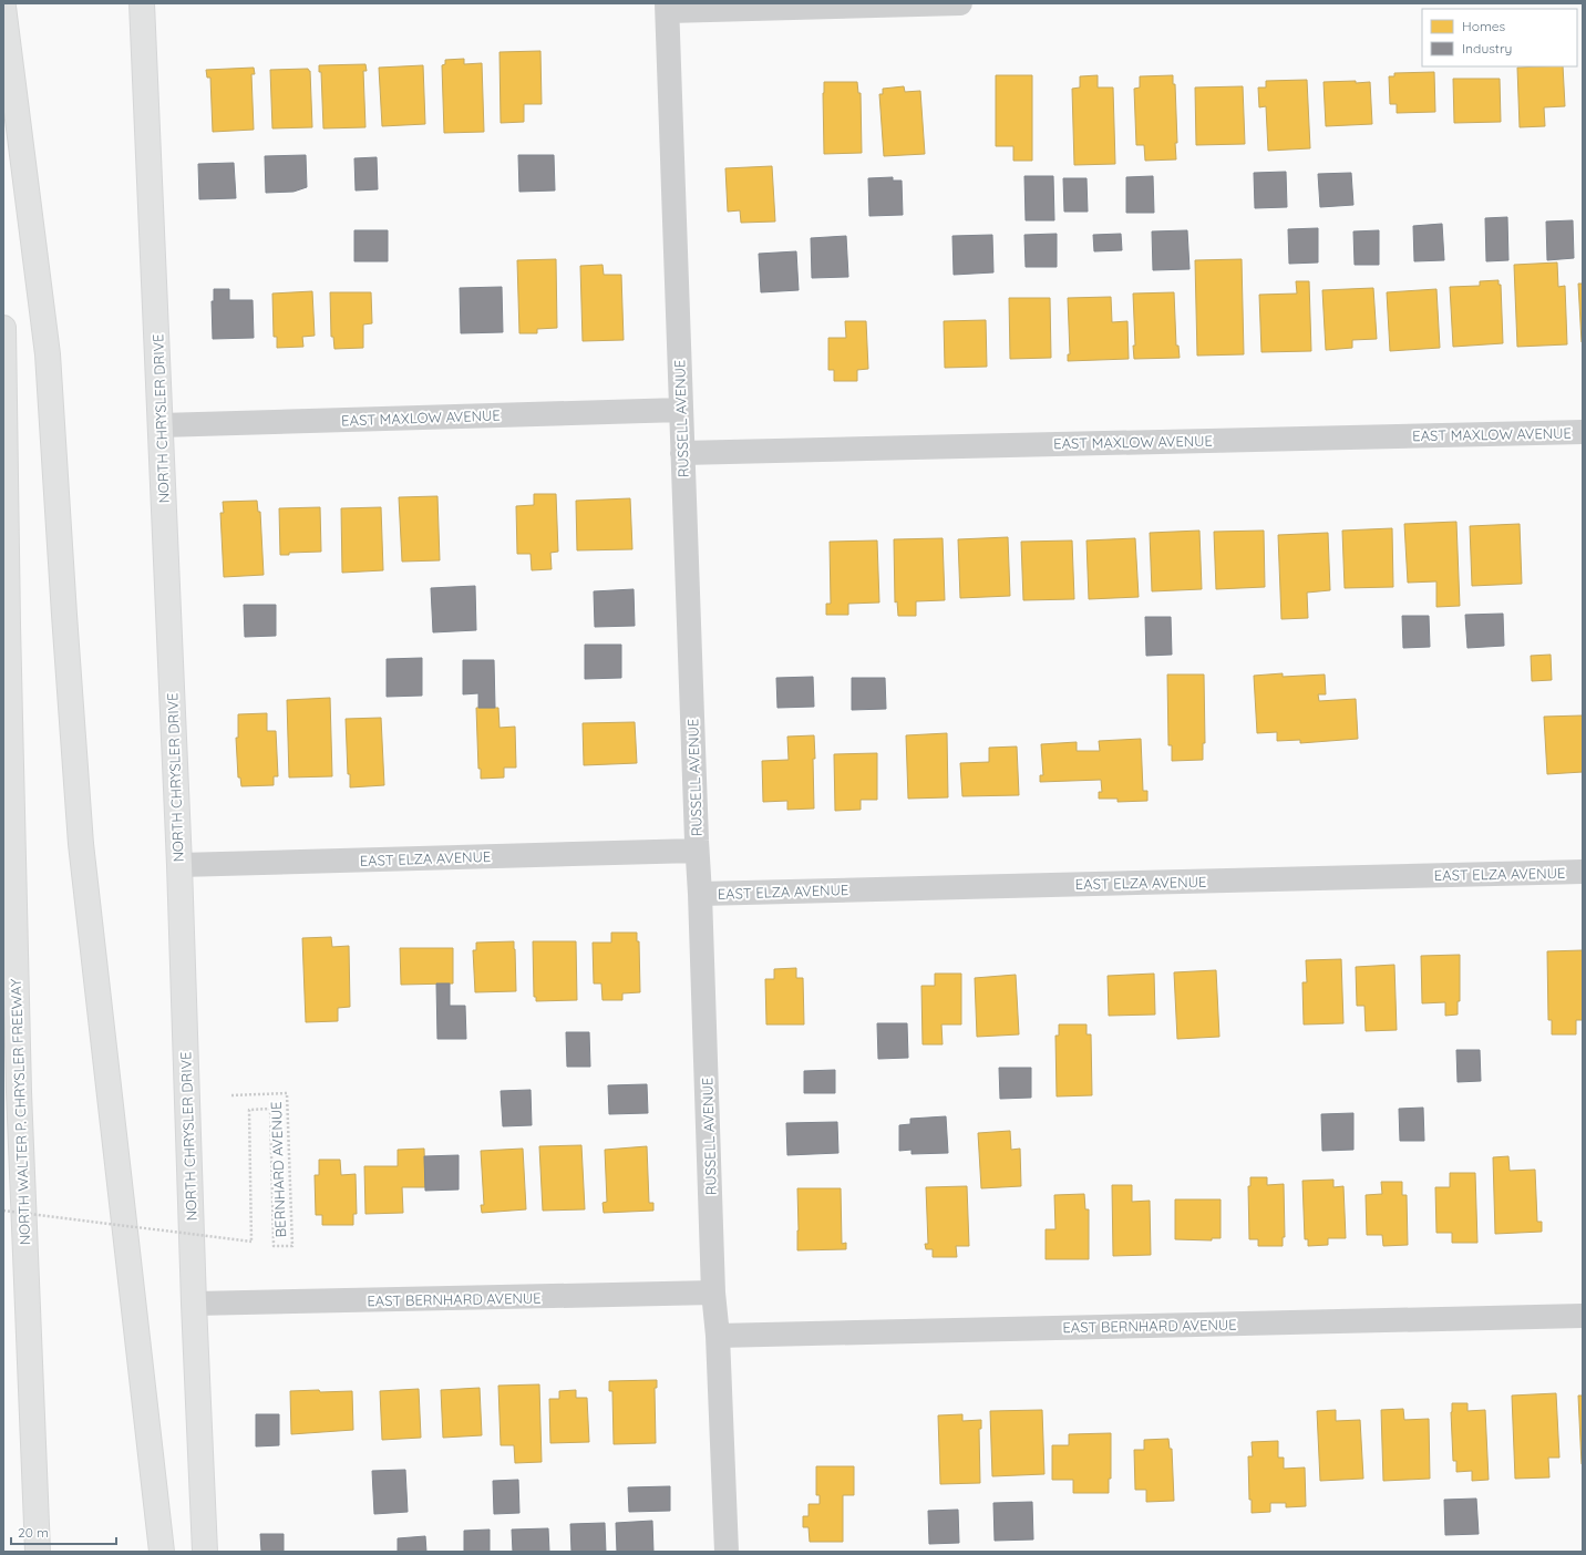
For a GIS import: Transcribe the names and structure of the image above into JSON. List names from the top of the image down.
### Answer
{
  "streets": {
    "main road": ["NORTH CHRYSLER DRIVE", "NORTH WALTER P. CHRYSLER FREEWAY"],
    "street": [
      "EAST MAXLOW AVENUE",
      "RUSSELL AVENUE",
      "EAST ELZA AVENUE",
      "EAST BERNHARD AVENUE"
    ],
    "path": ["BERNHARD AVENUE"]
  },
  "crossings": [
    ["EAST MAXLOW AVENUE", "NORTH CHRYSLER DRIVE"],
    ["EAST MAXLOW AVENUE", "RUSSELL AVENUE"],
    ["NORTH CHRYSLER DRIVE", "EAST ELZA AVENUE"],
    ["NORTH CHRYSLER DRIVE", "EAST BERNHARD AVENUE"],
    ["RUSSELL AVENUE", "EAST ELZA AVENUE"],
    ["RUSSELL AVENUE", "EAST BERNHARD AVENUE"]
  ],
  "legend": ["Homes", "Industry"],
  "scale_bar": "20 m"
}
